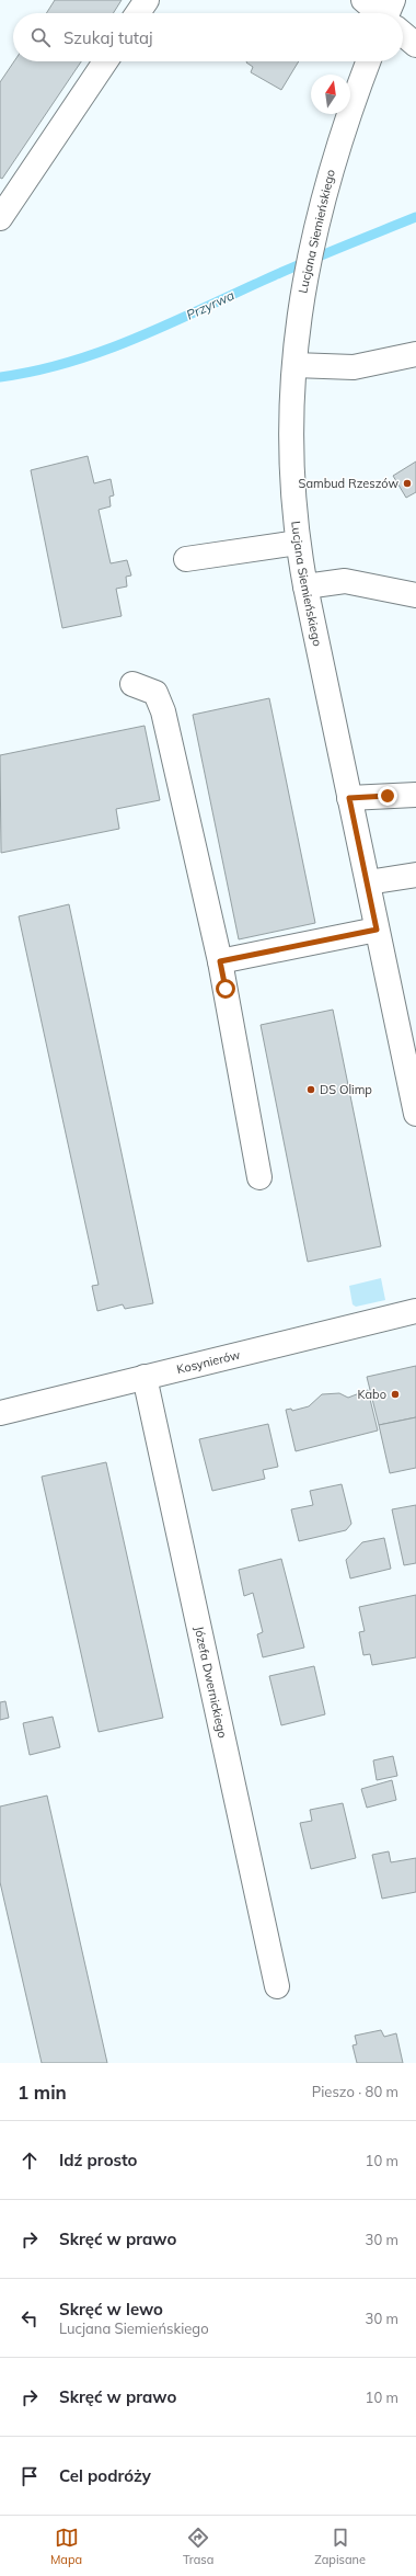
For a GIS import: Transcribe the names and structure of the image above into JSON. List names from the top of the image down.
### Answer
{
  "streets": {
    "street": ["Lucjana Siemieńskiego", "Kosynierów", "Józefa Dwernickiego"]
  },
  "crossings": [
    ["Kosynierów", "Józefa Dwernickiego"]
  ],
  "water": ["Przyrwa"],
  "places": ["Sambud Rzeszów", "DS Olimp", "Kabo"],
  "north": "top",
  "page": {
    "search": "Szukaj tutaj",
    "heading": ["1 min", "Pieszo · 80 m"],
    "list": [
      ["Idź prosto", "10 m"],
      ["Skręć w prawo", "30 m"],
      ["Skręć w lewo", "Lucjana Siemieńskiego", "30 m"],
      ["Skręć w prawo", "10 m"],
      "Cel podróży"
    ],
    "nav": ["Mapa", "Trasa", "Zapisane"]
  }
}
